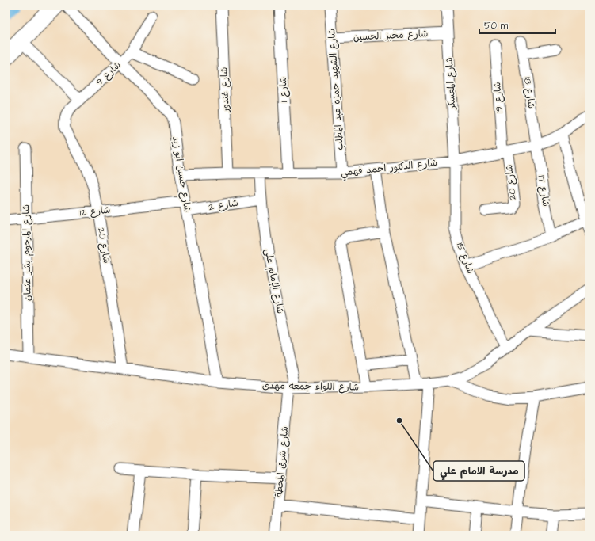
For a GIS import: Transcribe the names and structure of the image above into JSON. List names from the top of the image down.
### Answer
{
  "streets": {
    "street": [
      "شارع مخبز الحسين",
      "شارع 9",
      "شارع المعسكر",
      "شارع غندور",
      "شارع 1",
      "شارع الشهيد حمزه عبد المطلب",
      "شارع 18",
      "شارع 19",
      "شارع الدكتور احمد فهمي",
      "شارع حسين ابو زيد",
      "شارع 20",
      "شارع 17",
      "شارع 2",
      "شارع 12",
      "شارع المرحوم بشر عثمان",
      "شارع 15",
      "شارع الإمام على",
      "شارع اللواء جمعه مهدى",
      "شارع شرق المحطة"
    ]
  },
  "crossings": [
    ["شارع مخبز الحسين", "شارع المعسكر"],
    ["شارع مخبز الحسين", "شارع الشهيد حمزه عبد المطلب"],
    ["شارع 9", "شارع حسين ابو زيد"],
    ["شارع 9", "شارع 20"],
    ["شارع المعسكر", "شارع الدكتور احمد فهمي"],
    ["شارع المعسكر", "شارع 15"],
    ["شارع غندور", "شارع الدكتور احمد فهمي"],
    ["شارع 1", "شارع الدكتور احمد فهمي"],
    ["شارع الشهيد حمزه عبد المطلب", "شارع الدكتور احمد فهمي"],
    ["شارع 18", "شارع الدكتور احمد فهمي"],
    ["شارع 18", "شارع 17"],
    ["شارع 19", "شارع الدكتور احمد فهمي"],
    ["شارع 19", "شارع 20"],
    ["شارع الدكتور احمد فهمي", "شارع حسين ابو زيد"],
    ["شارع الدكتور احمد فهمي", "شارع 20"],
    ["شارع الدكتور احمد فهمي", "شارع 17"],
    ["شارع الدكتور احمد فهمي", "شارع 15"],
    ["شارع الدكتور احمد فهمي", "شارع الإمام على"],
    ["شارع حسين ابو زيد", "شارع 2"],
    ["شارع حسين ابو زيد", "شارع 12"],
    ["شارع حسين ابو زيد", "شارع اللواء جمعه مهدى"],
    ["شارع 20", "شارع 12"],
    ["شارع 20", "شارع اللواء جمعه مهدى"],
    ["شارع 2", "شارع 12"],
    ["شارع 2", "شارع الإمام على"],
    ["شارع 12", "شارع المرحوم بشر عثمان"],
    ["شارع المرحوم بشر عثمان", "شارع اللواء جمعه مهدى"],
    ["شارع 15", "شارع اللواء جمعه مهدى"],
    ["شارع الإمام على", "شارع اللواء جمعه مهدى"],
    ["شارع الإمام على", "شارع شرق المحطة"],
    ["شارع اللواء جمعه مهدى", "شارع شرق المحطة"]
  ],
  "places": ["مدرسة الامام علي"],
  "scale_bar": "50 m"
}
